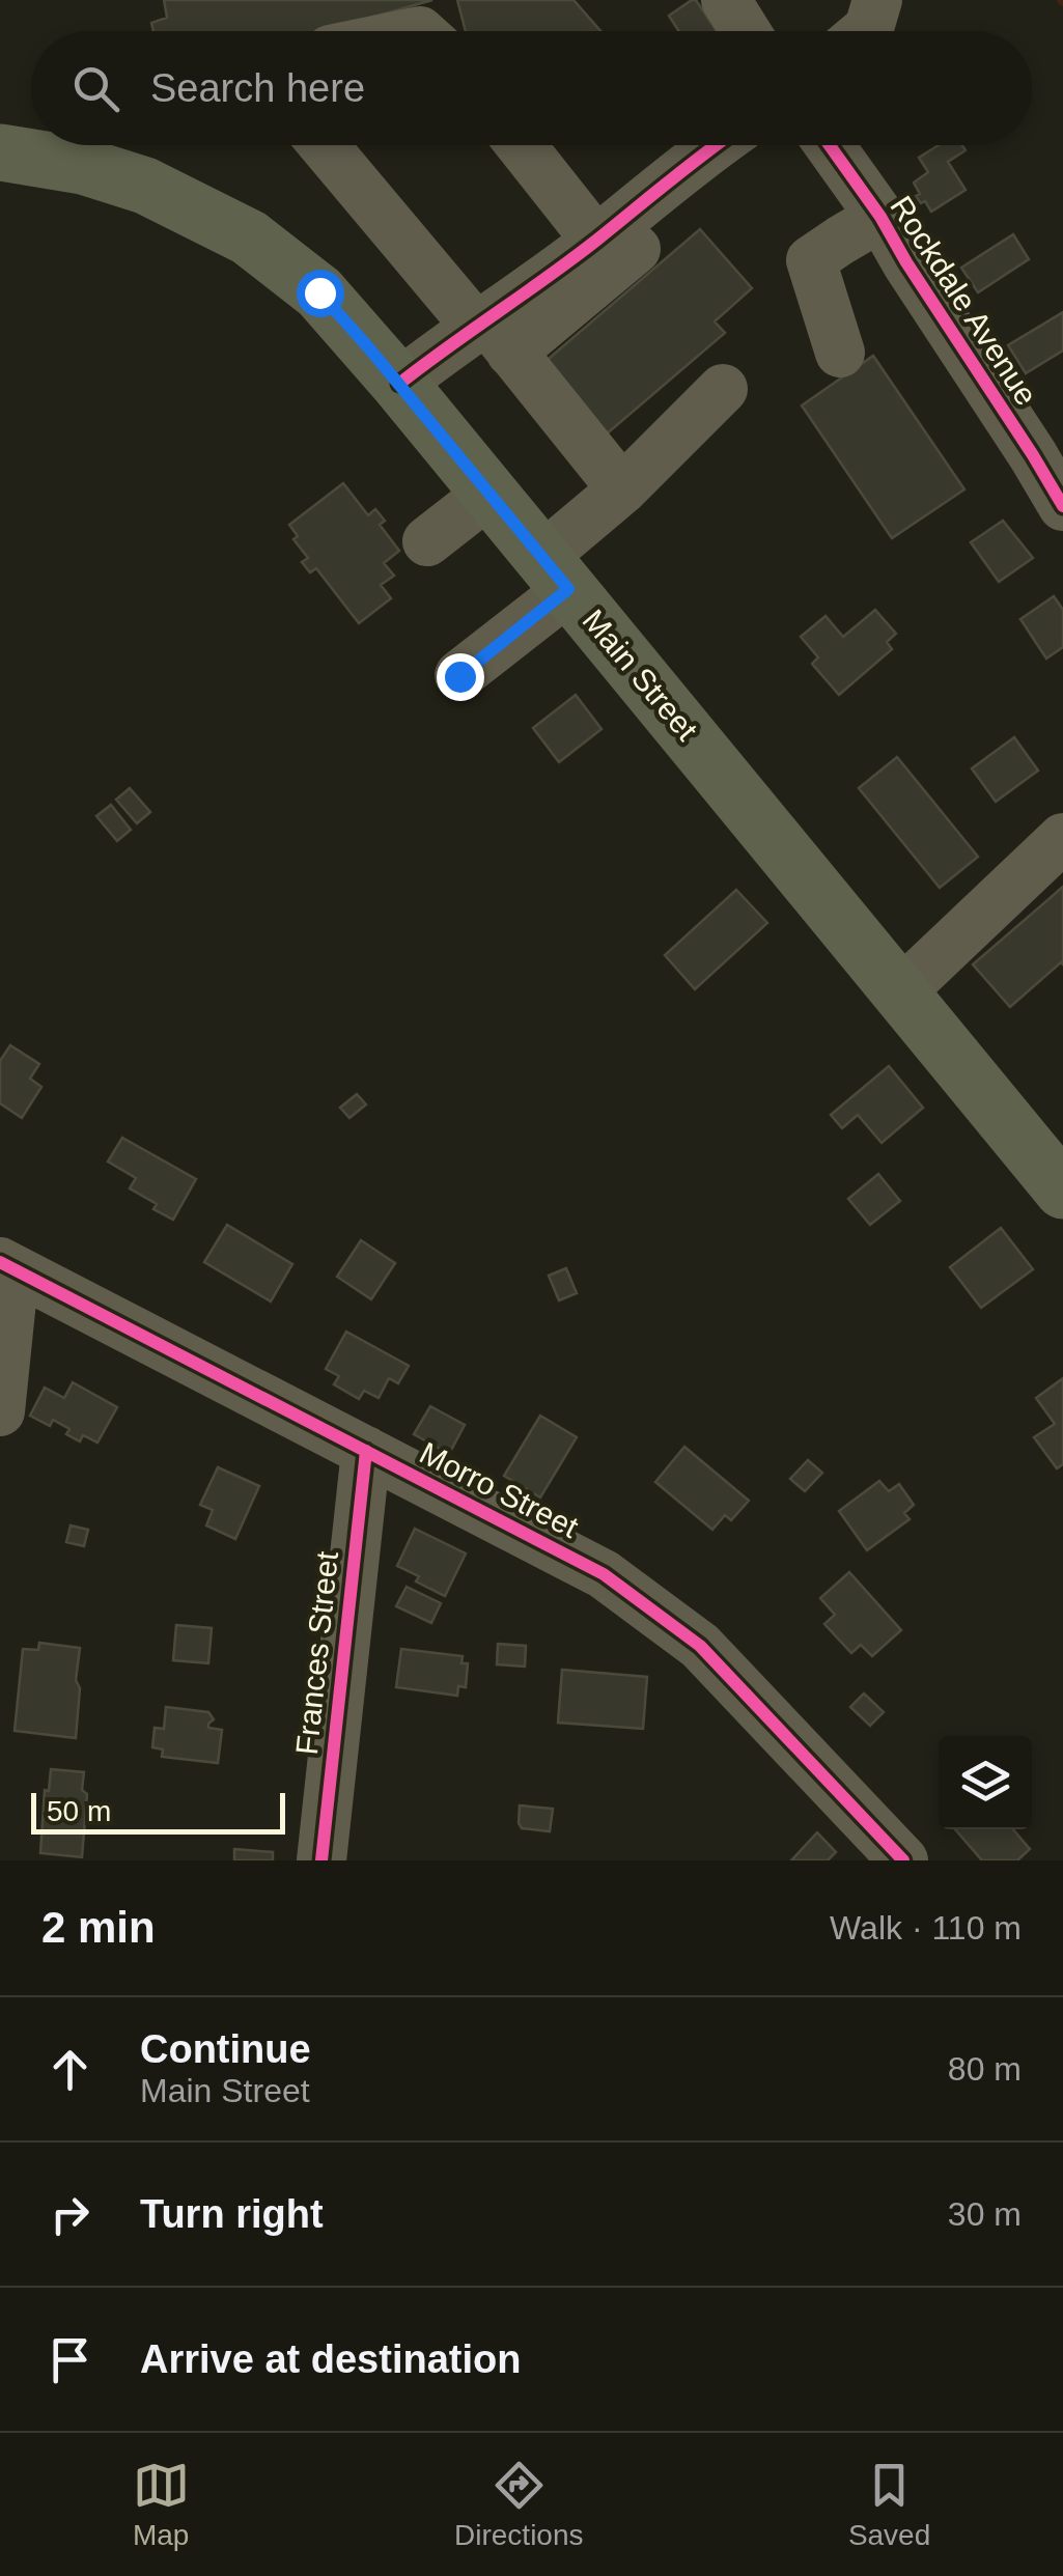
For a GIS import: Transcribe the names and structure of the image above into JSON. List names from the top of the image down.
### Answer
{
  "streets": {
    "main road": ["Main Street"],
    "street": ["Rockdale Avenue", "Morro Street", "Frances Street"]
  },
  "crossings": [
    ["Morro Street", "Frances Street"]
  ],
  "scale_bar": "50 m",
  "page": {
    "search": "Search here",
    "scale": "50 m",
    "heading": ["2 min", "Walk · 110 m"],
    "list": [
      ["Continue", "Main Street", "80 m"],
      ["Turn right", "30 m"],
      "Arrive at destination"
    ],
    "nav": ["Map", "Directions", "Saved"]
  }
}
